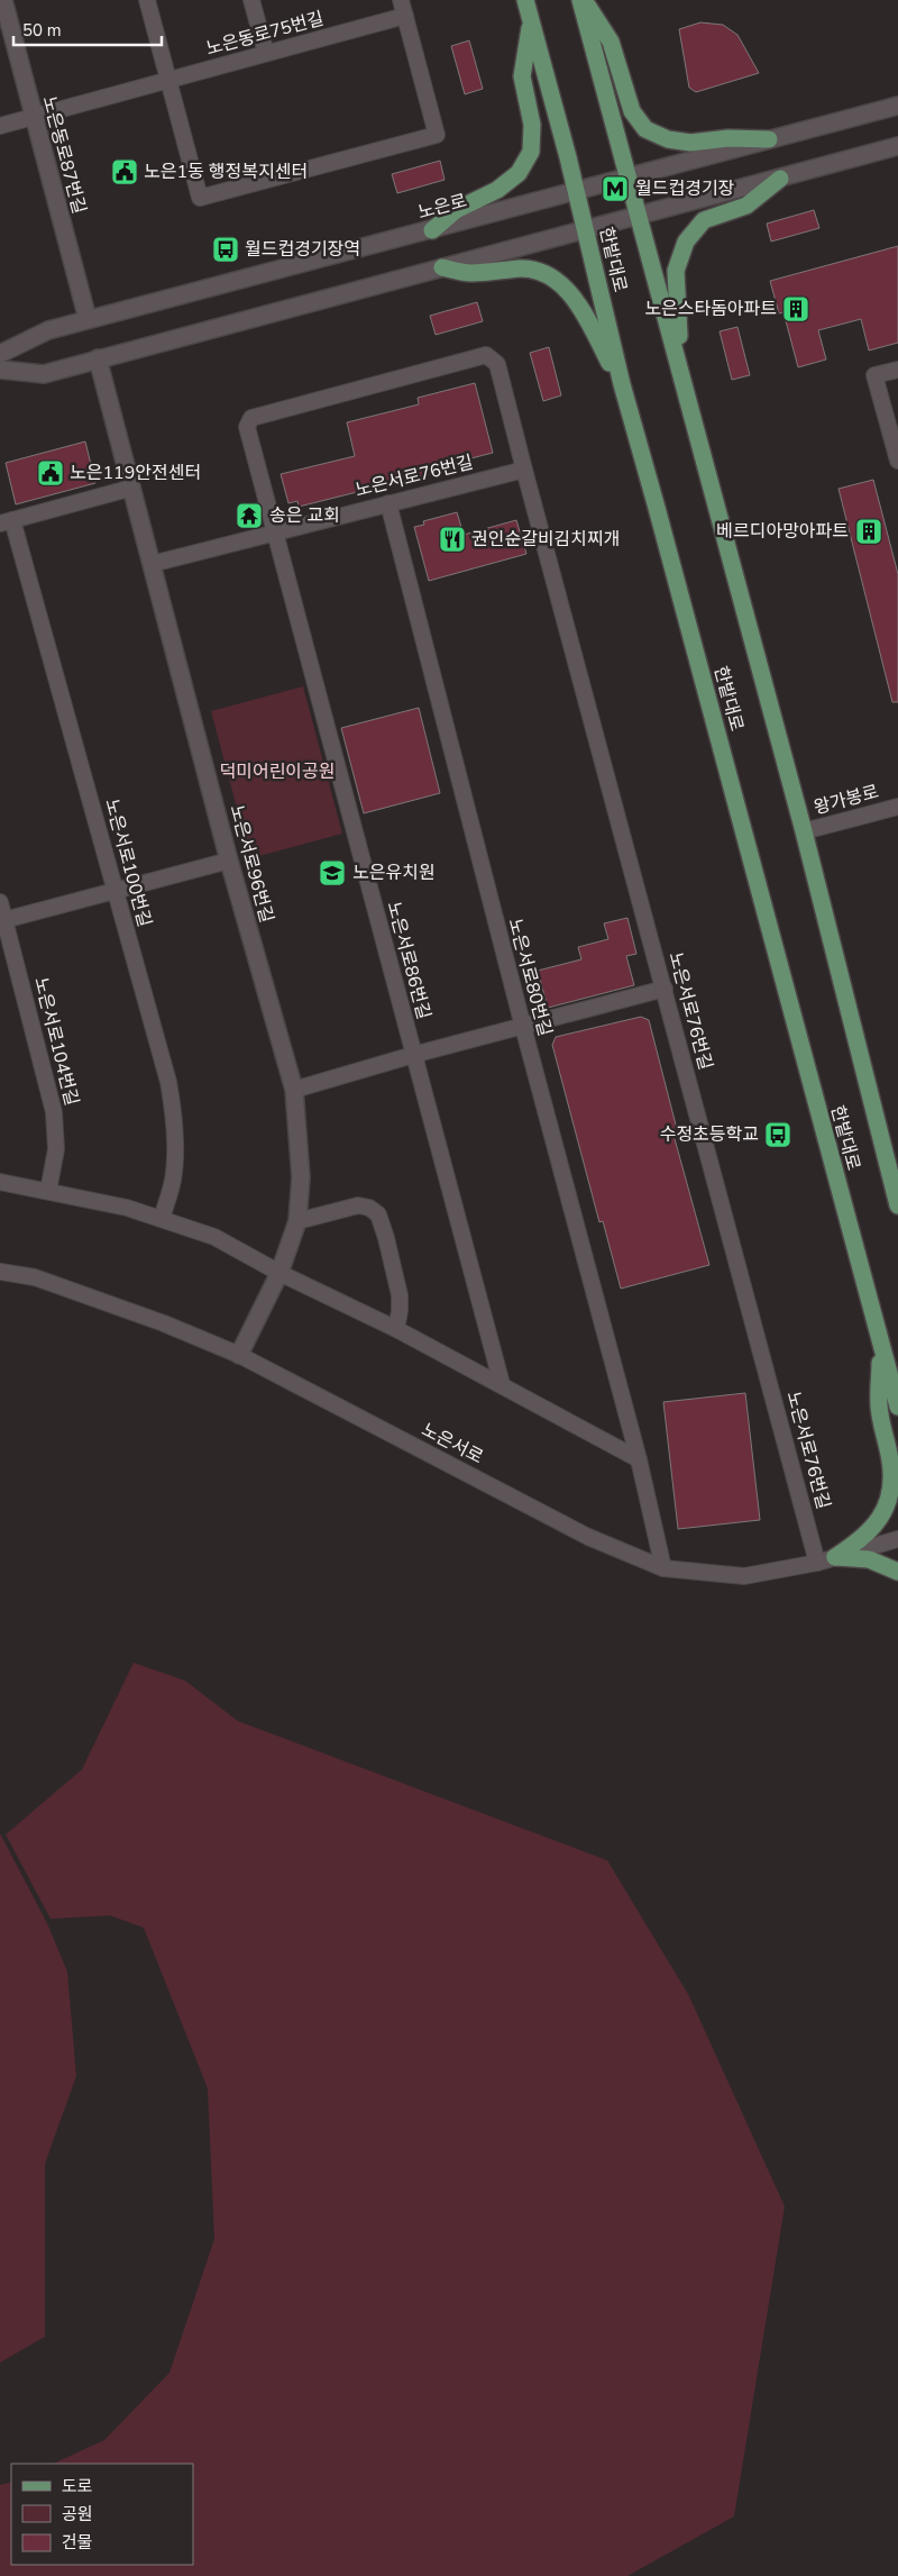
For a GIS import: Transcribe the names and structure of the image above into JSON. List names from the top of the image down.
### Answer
{
  "streets": {
    "main road": ["한밭대로"],
    "street": [
      "노은동로75번길",
      "노은동로87번길",
      "노은로",
      "노은서로76번길",
      "왕가봉로",
      "노은서로100번길",
      "노은서로96번길",
      "노은서로86번길",
      "노은서로80번길",
      "노은서로104번길",
      "노은서로"
    ]
  },
  "crossings": [
    ["노은동로75번길", "노은동로87번길"],
    ["노은동로87번길", "노은로"],
    ["노은로", "한밭대로"],
    ["한밭대로", "왕가봉로"],
    ["노은서로76번길", "노은서로96번길"],
    ["노은서로76번길", "노은서로86번길"],
    ["노은서로76번길", "노은서로80번길"],
    ["노은서로76번길", "노은서로"],
    ["노은서로96번길", "노은서로"],
    ["노은서로80번길", "노은서로"]
  ],
  "parks": ["덕미어린이공원"],
  "places": {
    "public building": ["노은1동 행정복지센터", "노은119안전센터"],
    "metro station": ["월드컵경기장"],
    "bus stop": ["월드컵경기장역", "수정초등학교"],
    "building": ["노은스타돔아파트", "베르디아망아파트"],
    "temple": ["송은 교회"],
    "restaurant": ["권인순갈비김치찌개"],
    "school or university": ["노은유치원"]
  },
  "legend": ["도로", "공원", "건물"],
  "scale_bar": "50 m"
}
